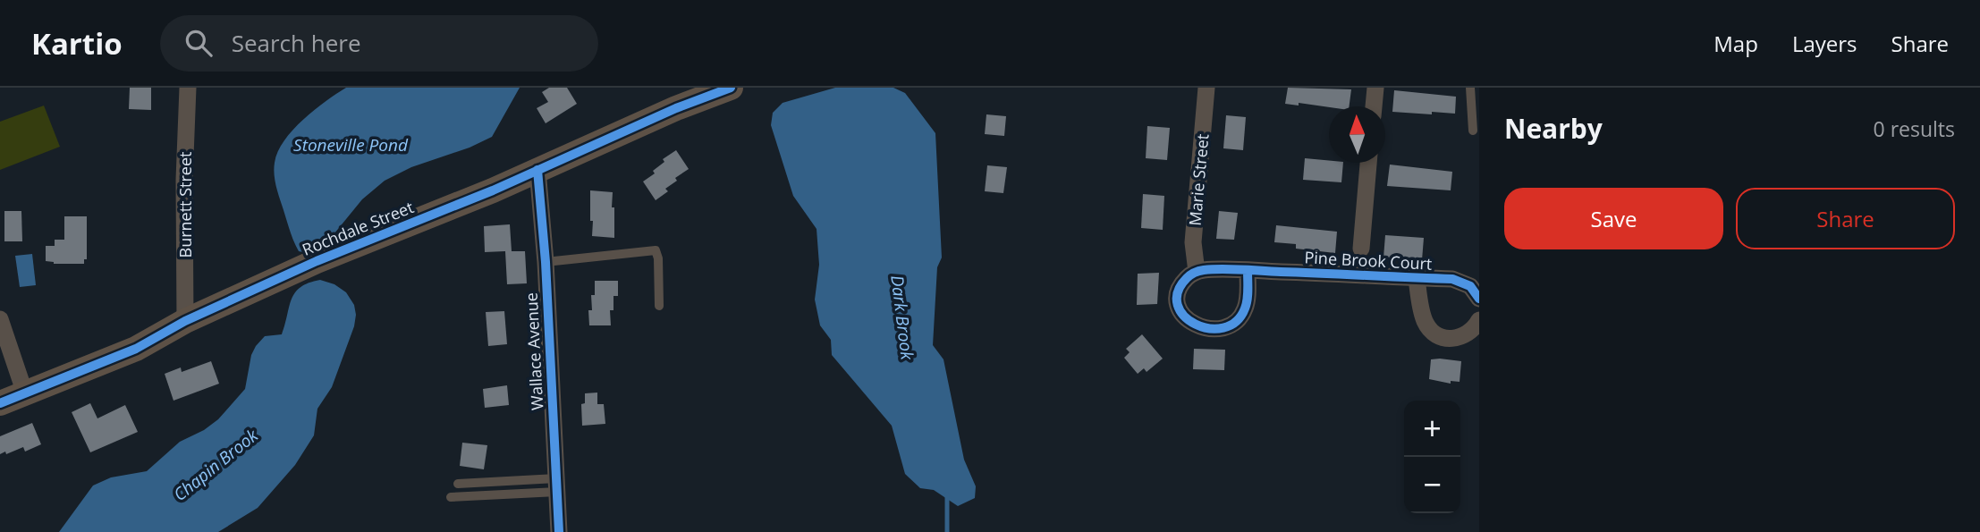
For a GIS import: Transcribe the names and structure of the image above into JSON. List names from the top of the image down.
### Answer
{
  "streets": {
    "street": [
      "Marie Street",
      "Burnett Street",
      "Rochdale Street",
      "Pine Brook Court",
      "Wallace Avenue"
    ]
  },
  "crossings": [
    ["Marie Street", "Pine Brook Court"],
    ["Burnett Street", "Rochdale Street"],
    ["Rochdale Street", "Wallace Avenue"]
  ],
  "water": ["Stoneville Pond", "Dark Brook", "Chapin Brook"],
  "north": "top",
  "page": {
    "header": "Kartio",
    "search": "Search here",
    "nav": ["Map", "Layers", "Share"],
    "heading": ["Nearby", "0 results"],
    "buttons": ["Save", "Share"],
    "map_buttons": ["+", "−"]
  }
}
